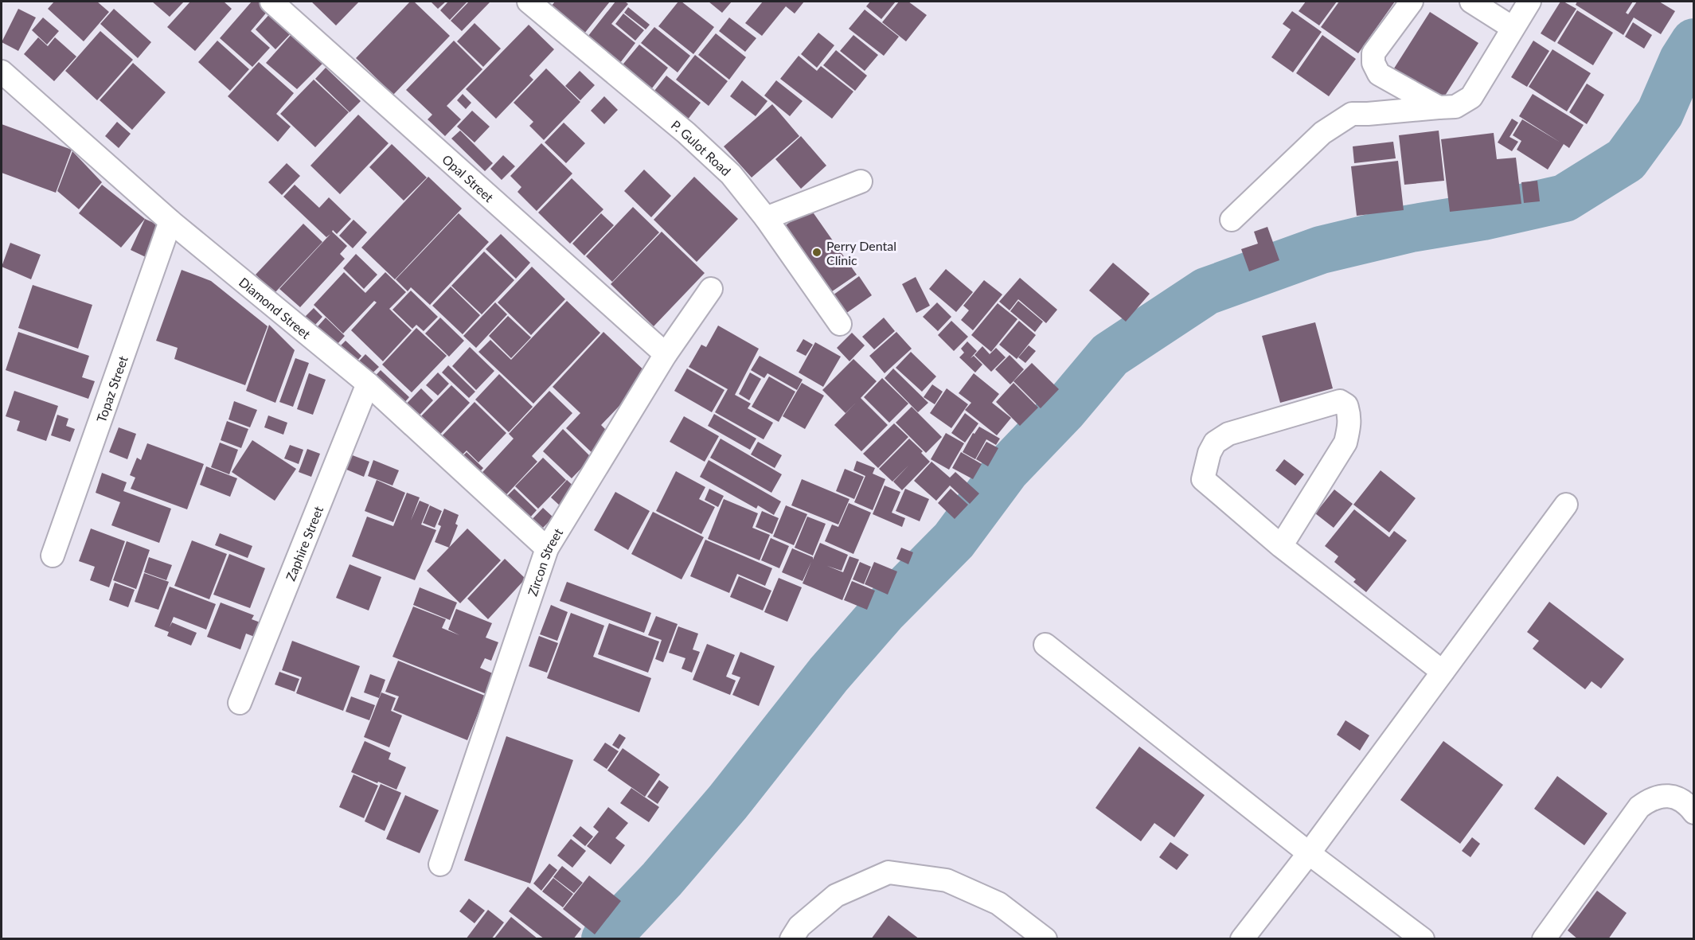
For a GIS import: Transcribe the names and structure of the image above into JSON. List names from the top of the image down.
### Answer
{
  "streets": {
    "street": [
      "P. Gulot Road",
      "Opal Street",
      "Diamond Street",
      "Topaz Street",
      "Zaphire Street",
      "Zircon Street"
    ]
  },
  "crossings": [
    ["Opal Street", "Zircon Street"],
    ["Diamond Street", "Topaz Street"],
    ["Diamond Street", "Zaphire Street"],
    ["Diamond Street", "Zircon Street"]
  ],
  "places": ["Perry Dental Clinic"]
}
